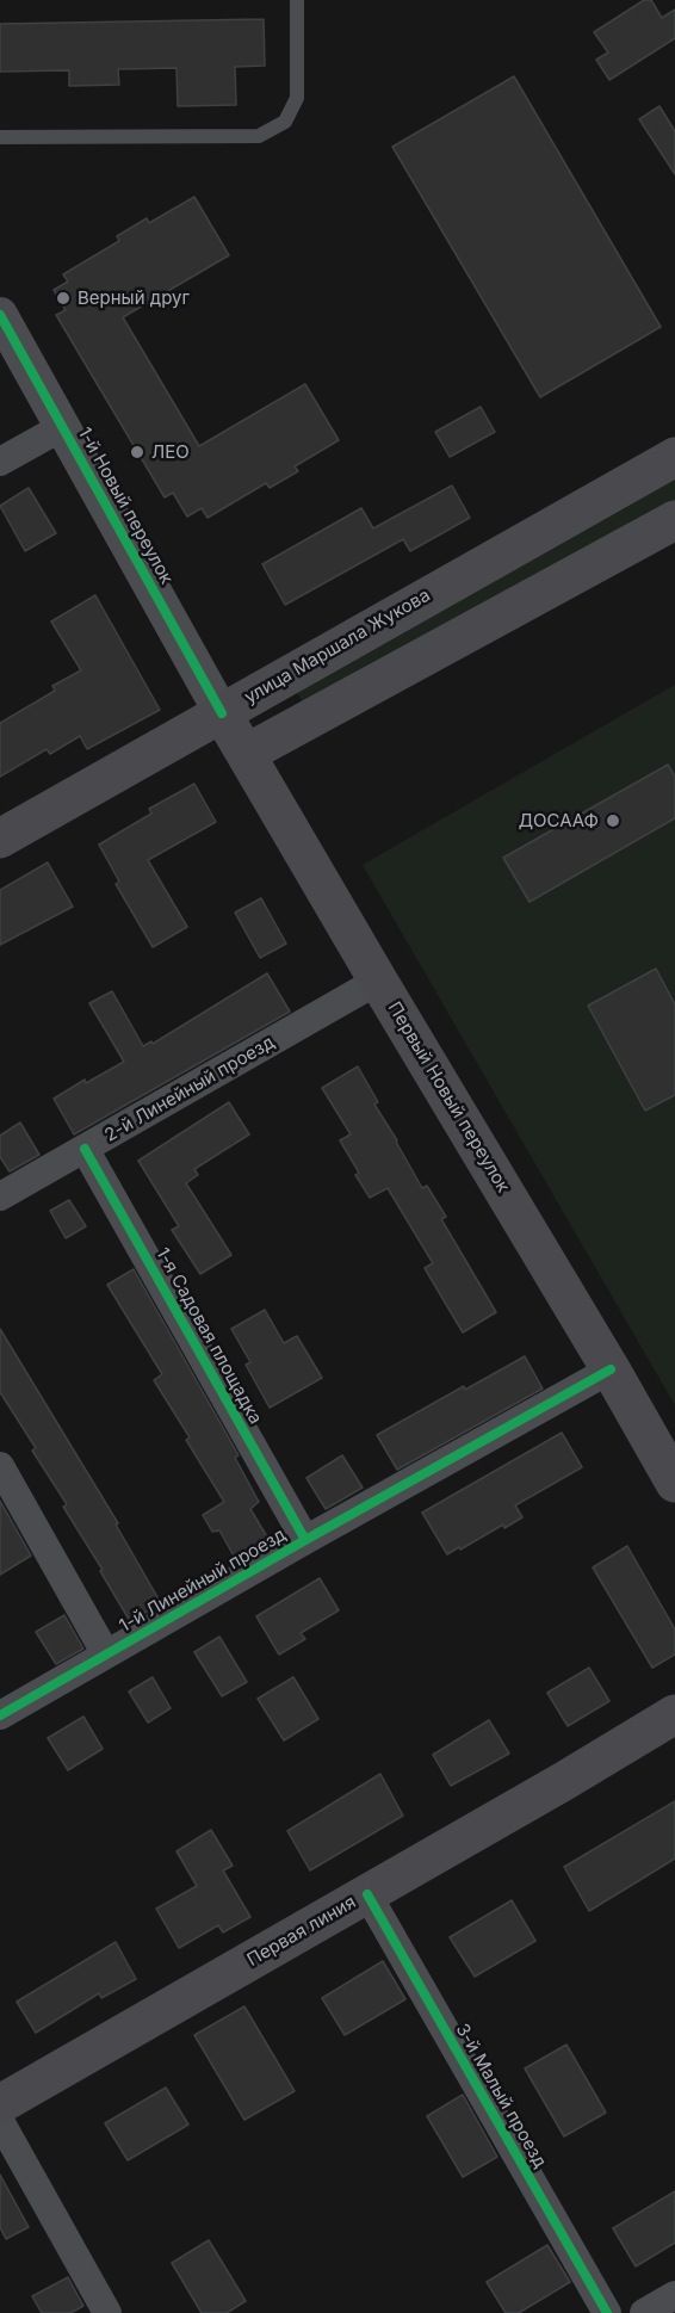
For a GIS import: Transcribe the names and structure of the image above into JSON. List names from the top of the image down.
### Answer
{
  "streets": {
    "main road": ["улица Маршала Жукова", "Первый Новый переулок", "Первая линия"],
    "street": [
      "1-й Новый переулок",
      "2-й Линейный проезд",
      "1-я Садовая площадка",
      "1-й Линейный проезд",
      "3-й Малый проезд"
    ]
  },
  "crossings": [
    ["1-й Новый переулок", "улица Маршала Жукова"],
    ["1-й Новый переулок", "Первый Новый переулок"],
    ["улица Маршала Жукова", "Первый Новый переулок"],
    ["2-й Линейный проезд", "Первый Новый переулок"],
    ["2-й Линейный проезд", "1-я Садовая площадка"],
    ["Первый Новый переулок", "1-й Линейный проезд"],
    ["1-я Садовая площадка", "1-й Линейный проезд"],
    ["Первая линия", "3-й Малый проезд"]
  ],
  "places": ["Верный друг", "ЛЕО", "ДОСААФ"]
}
